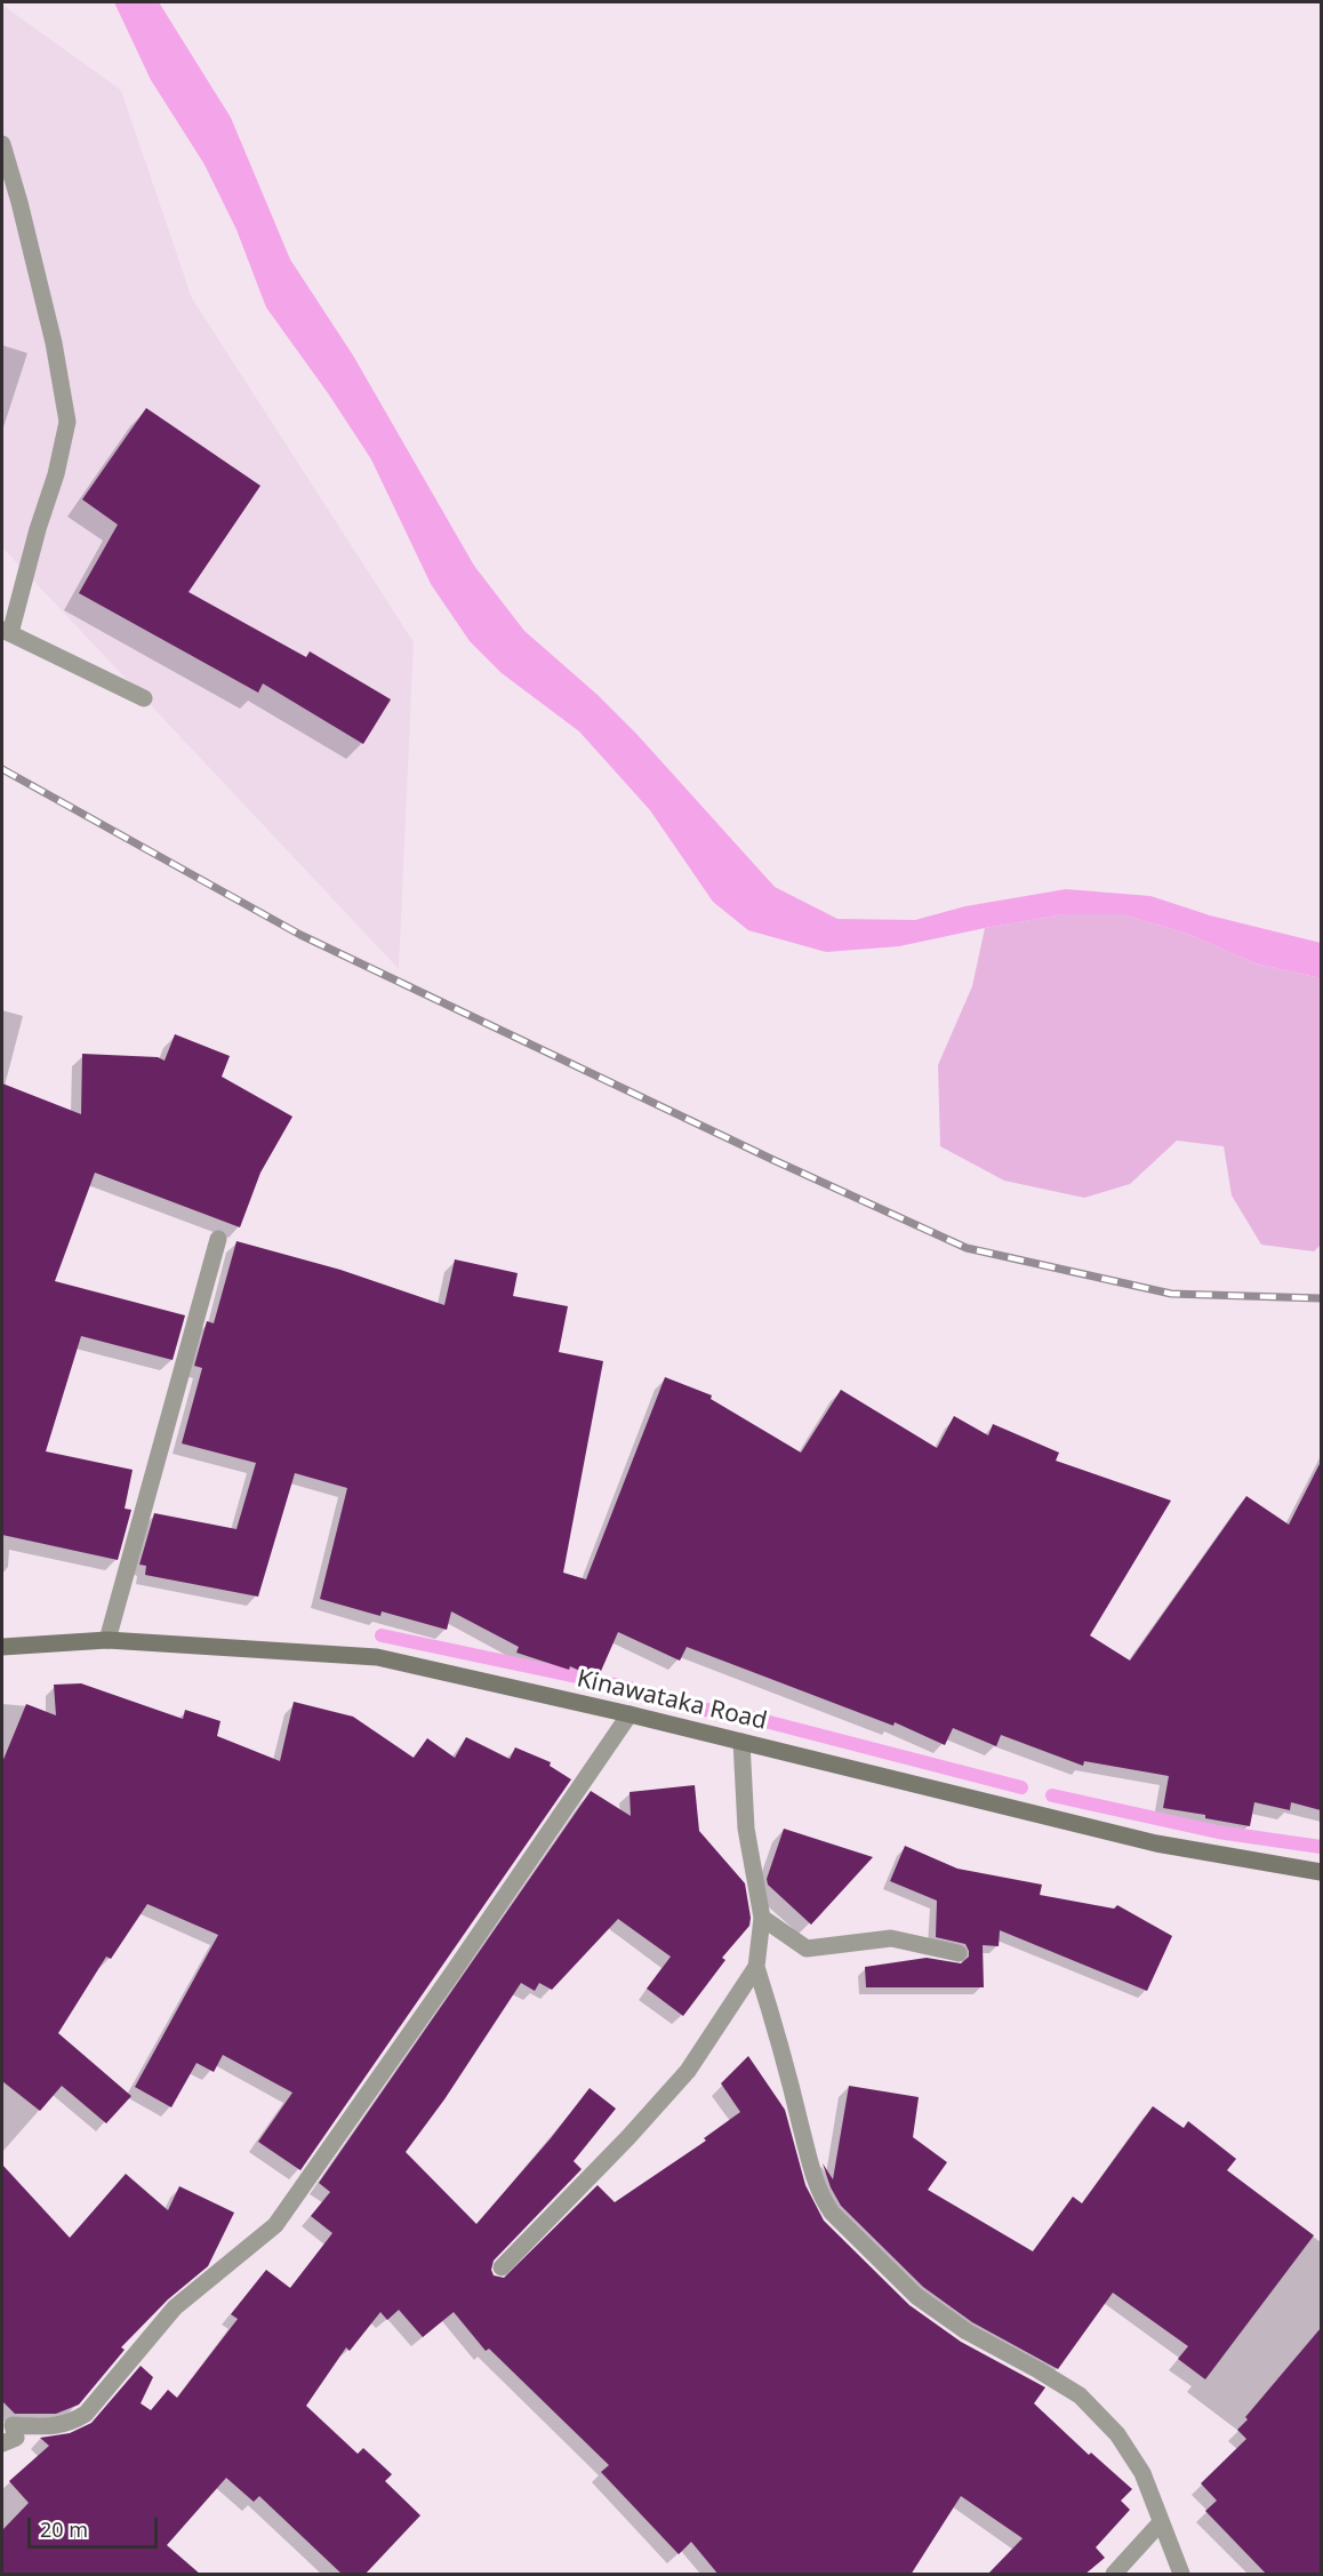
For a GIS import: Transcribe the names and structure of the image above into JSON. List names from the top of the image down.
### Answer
{
  "streets": {
    "street": ["Kinawataka Road"]
  },
  "scale_bar": "20 m"
}
